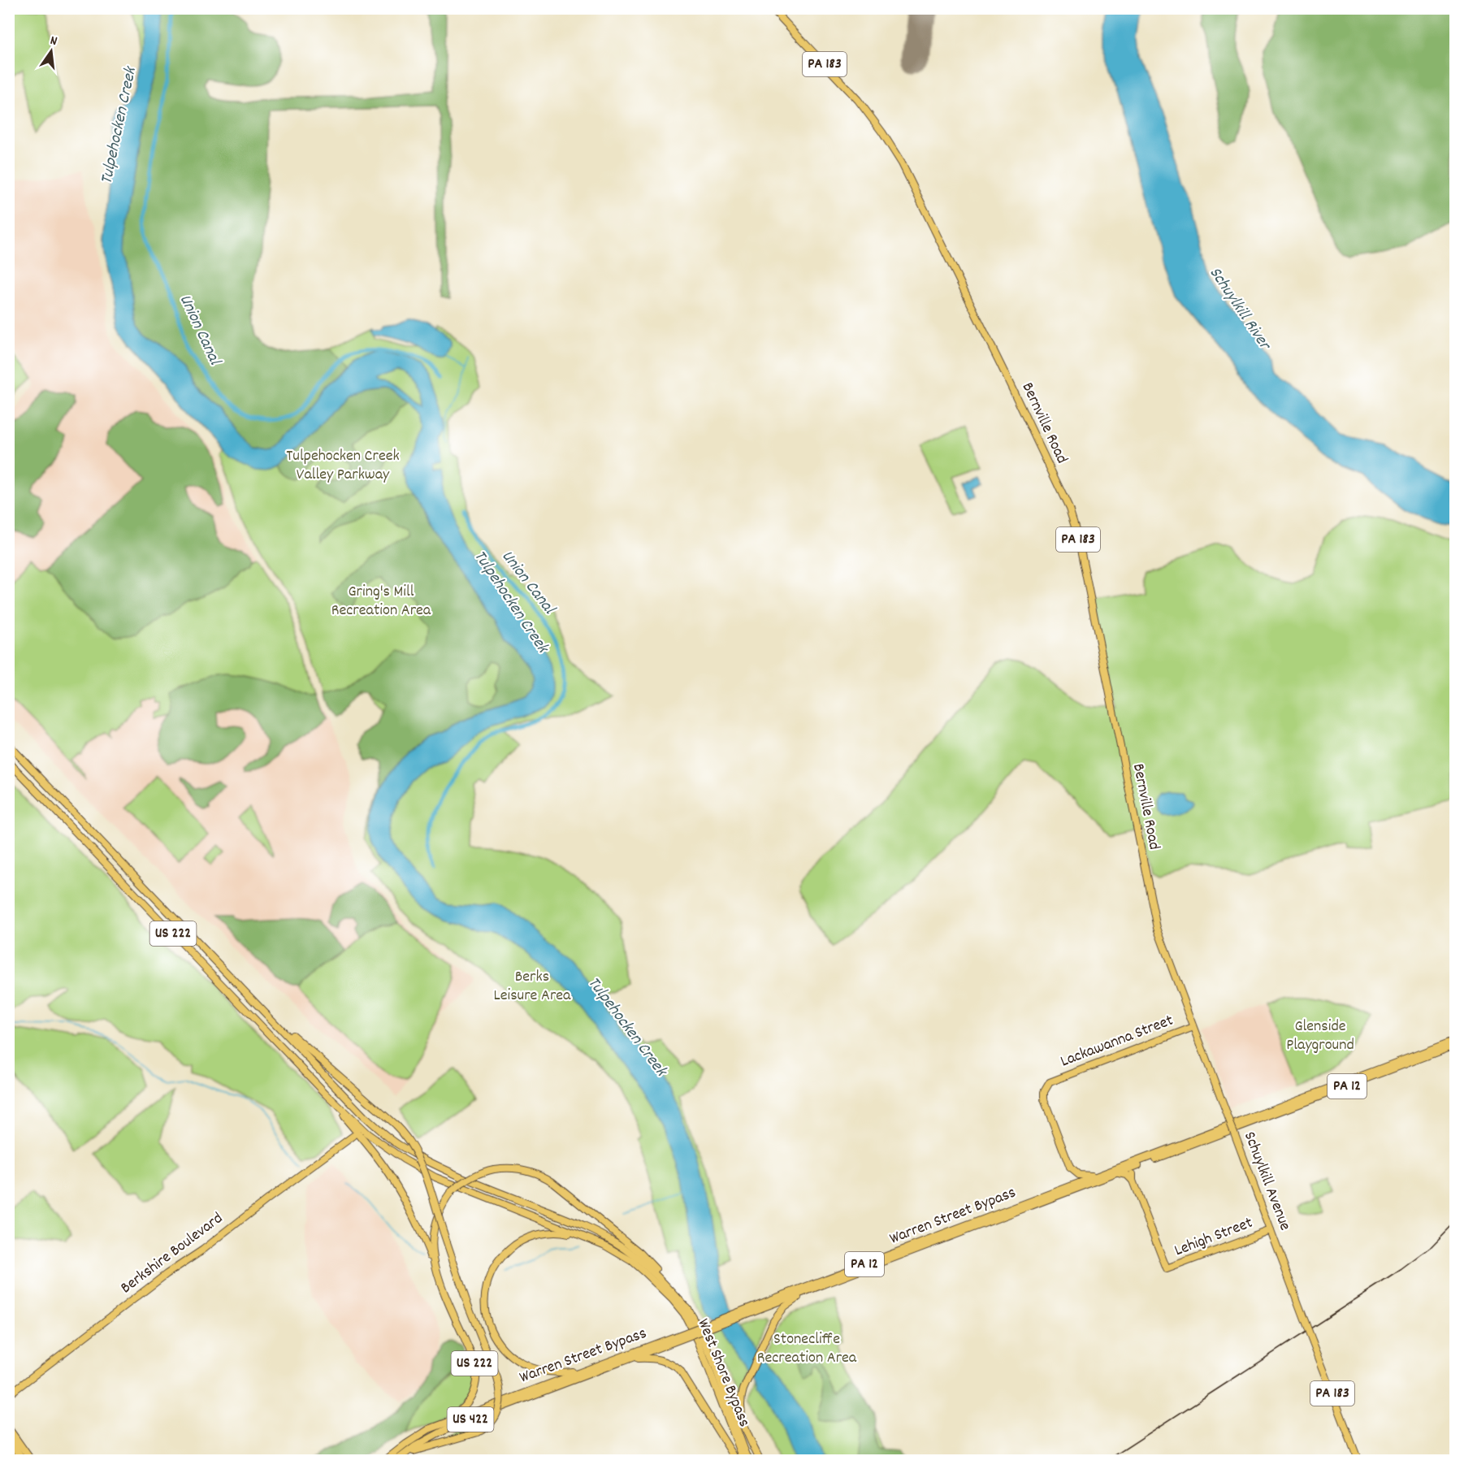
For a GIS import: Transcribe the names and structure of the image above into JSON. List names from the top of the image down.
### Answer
{
  "streets": {
    "highway": [
      "US 222",
      "PA 12",
      "Warren Street Bypass",
      "West Shore Bypass",
      "US 422"
    ],
    "main road": [
      "PA 183",
      "Bernville Road",
      "Lackawanna Street",
      "Schuylkill Avenue",
      "Lehigh Street",
      "Berkshire Boulevard"
    ]
  },
  "crossings": [
    ["Bernville Road", "Schuylkill Avenue"],
    ["US 222", "Warren Street Bypass"],
    ["Lackawanna Street", "Schuylkill Avenue"],
    ["Schuylkill Avenue", "Lehigh Street"],
    ["Warren Street Bypass", "US 422"]
  ],
  "water": ["Tulpehocken Creek", "Schuylkill River", "Union Canal"],
  "parks": [
    "Tulpehocken Creek Valley Parkway",
    "Gring's Mill Recreation Area",
    "Berks Leisure Area",
    "Glenside Playground",
    "Stonecliffe Recreation Area"
  ],
  "north": "top"
}
